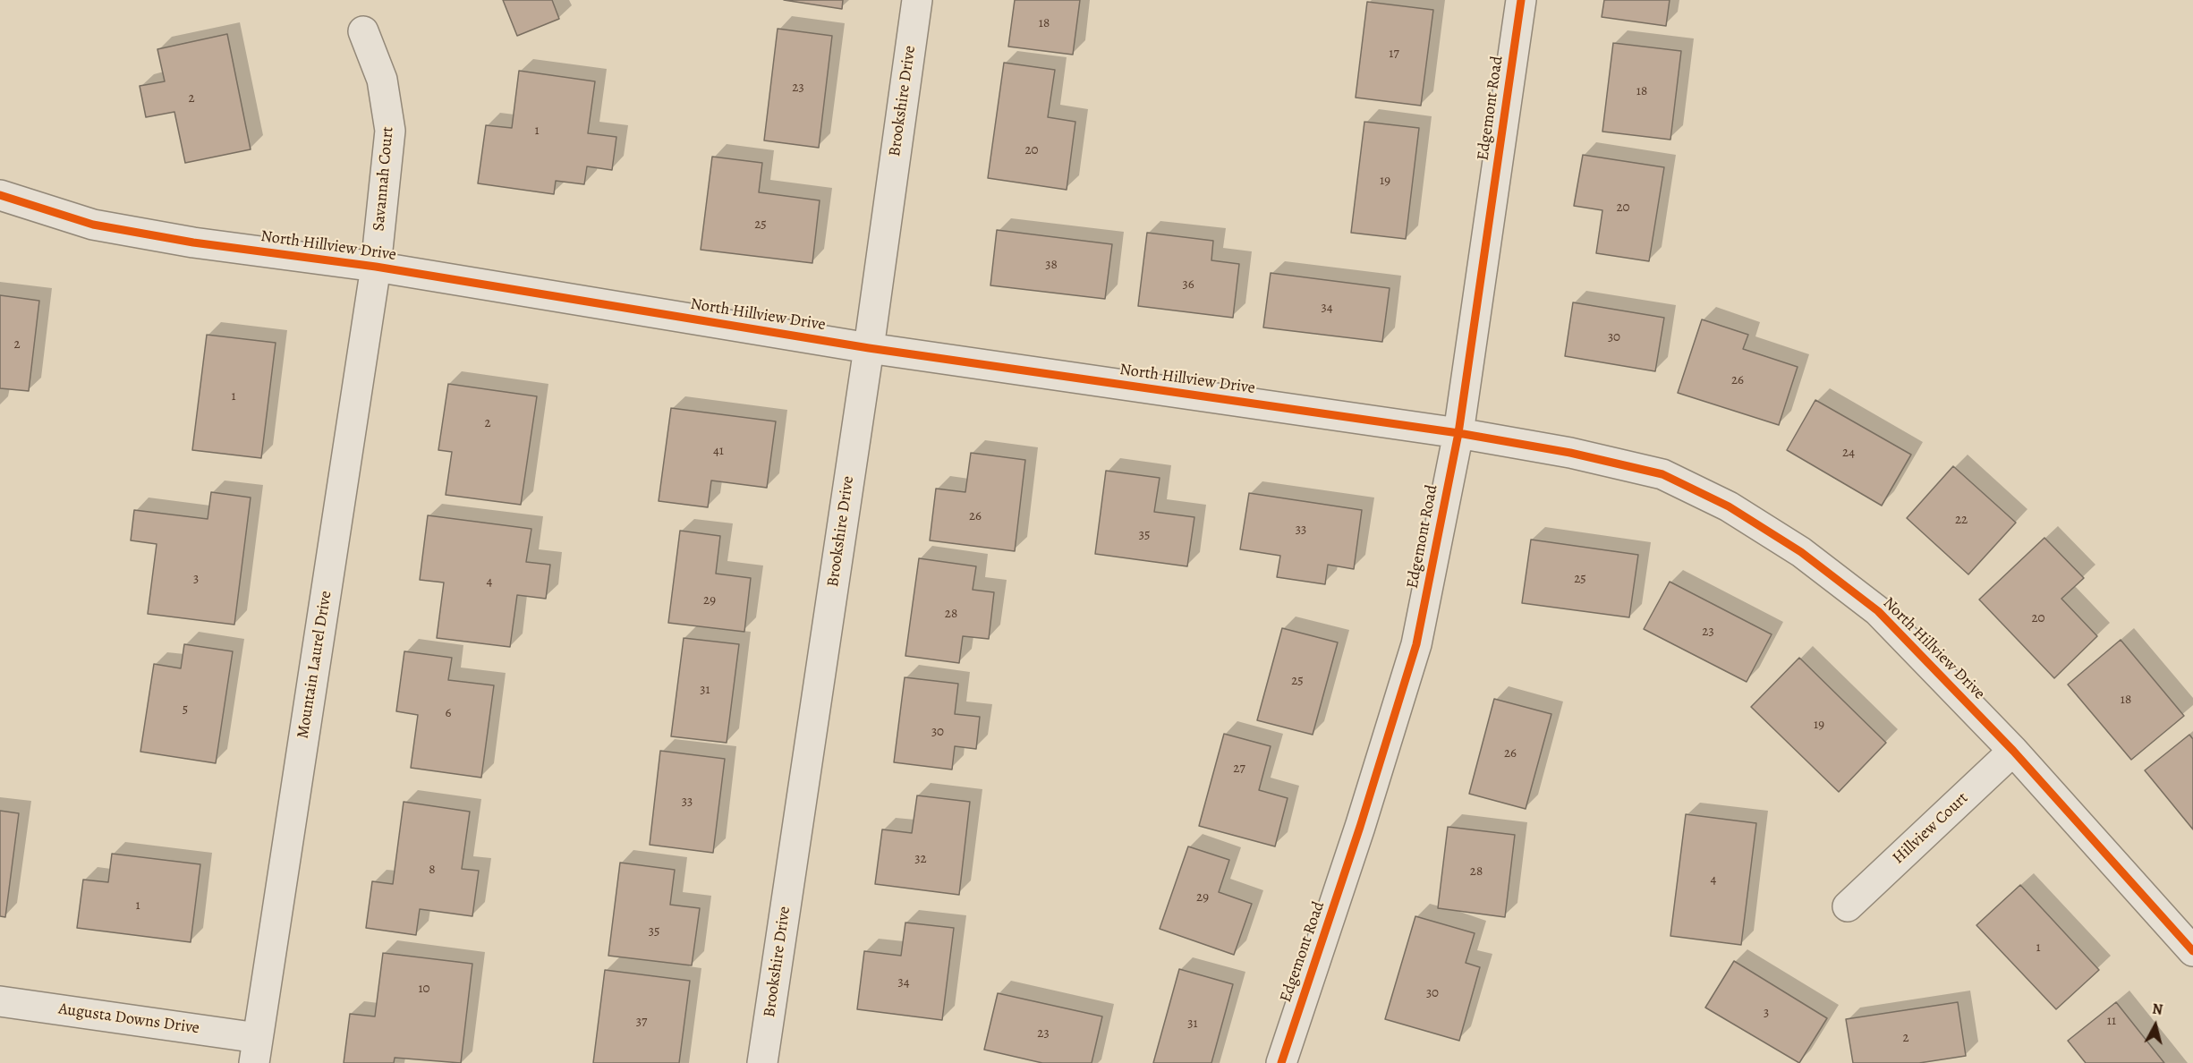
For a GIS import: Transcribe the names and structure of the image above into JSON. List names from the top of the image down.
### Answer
{
  "streets": {
    "street": [
      "Brookshire Drive",
      "Edgemont Road",
      "Savannah Court",
      "North Hillview Drive",
      "Mountain Laurel Drive",
      "Hillview Court",
      "Augusta Downs Drive"
    ]
  },
  "crossings": [
    ["Brookshire Drive", "North Hillview Drive"],
    ["Edgemont Road", "North Hillview Drive"],
    ["Savannah Court", "North Hillview Drive"],
    ["Savannah Court", "Mountain Laurel Drive"],
    ["North Hillview Drive", "Mountain Laurel Drive"],
    ["North Hillview Drive", "Hillview Court"],
    ["Mountain Laurel Drive", "Augusta Downs Drive"]
  ],
  "house_numbers": [
    "18",
    "17",
    "23",
    "18",
    "2",
    "1",
    "20",
    "19",
    "20",
    "25",
    "38",
    "36",
    "34",
    "30",
    "2",
    "26",
    "1",
    "2",
    "41",
    "24",
    "26",
    "22",
    "33",
    "35",
    "3",
    "25",
    "4",
    "29",
    "28",
    "20",
    "23",
    "25",
    "31",
    "18",
    "5",
    "6",
    "19",
    "30",
    "26",
    "27",
    "33",
    "32",
    "8",
    "28",
    "4",
    "29",
    "1",
    "35",
    "1",
    "34",
    "10",
    "30",
    "3",
    "11",
    "37",
    "31",
    "23",
    "2"
  ],
  "north": "top"
}
